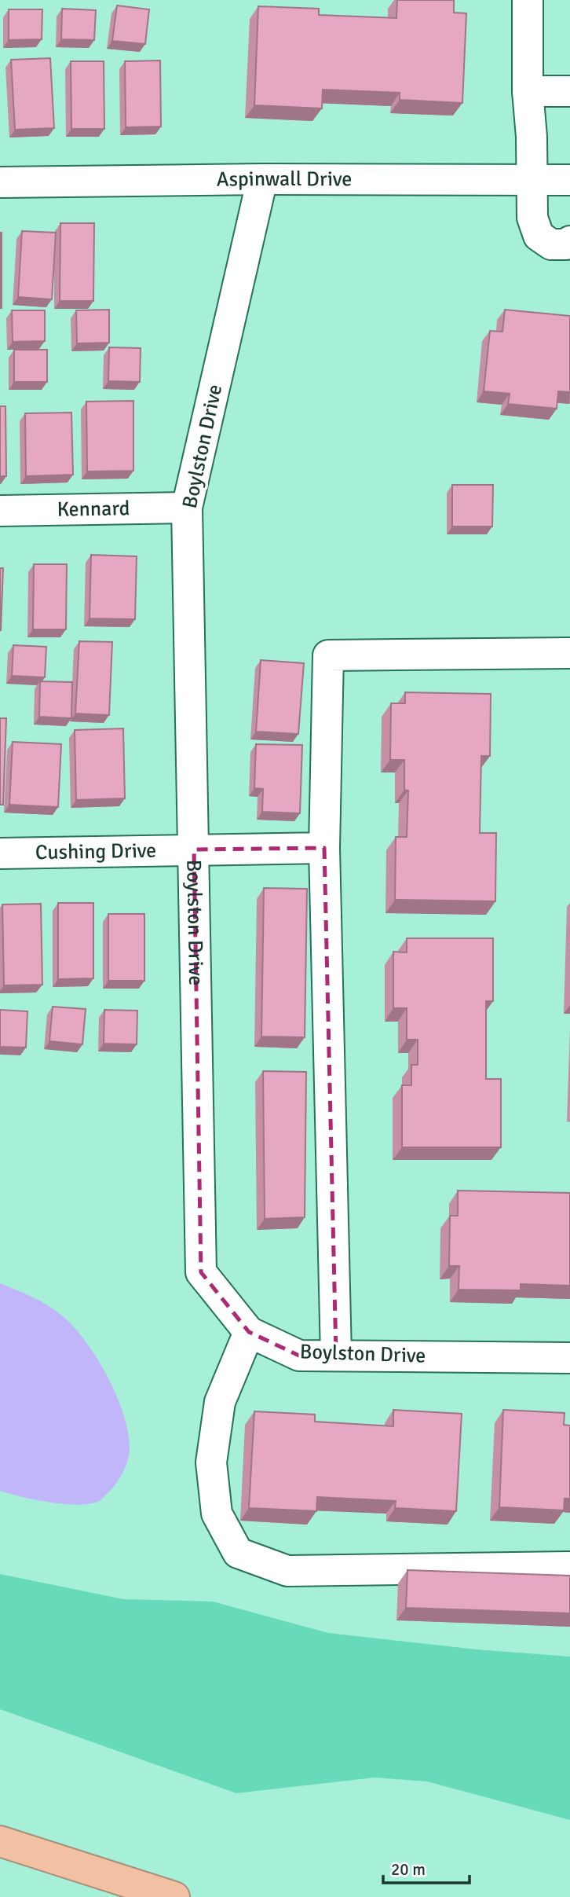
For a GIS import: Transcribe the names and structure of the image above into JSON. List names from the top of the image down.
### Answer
{
  "streets": {
    "street": [
      "Aspinwall Drive",
      "Boylston Drive",
      "Kennard",
      "Cushing Drive"
    ]
  },
  "crossings": [
    ["Aspinwall Drive", "Boylston Drive"],
    ["Boylston Drive", "Kennard"],
    ["Boylston Drive", "Cushing Drive"]
  ],
  "scale_bar": "20 m"
}
